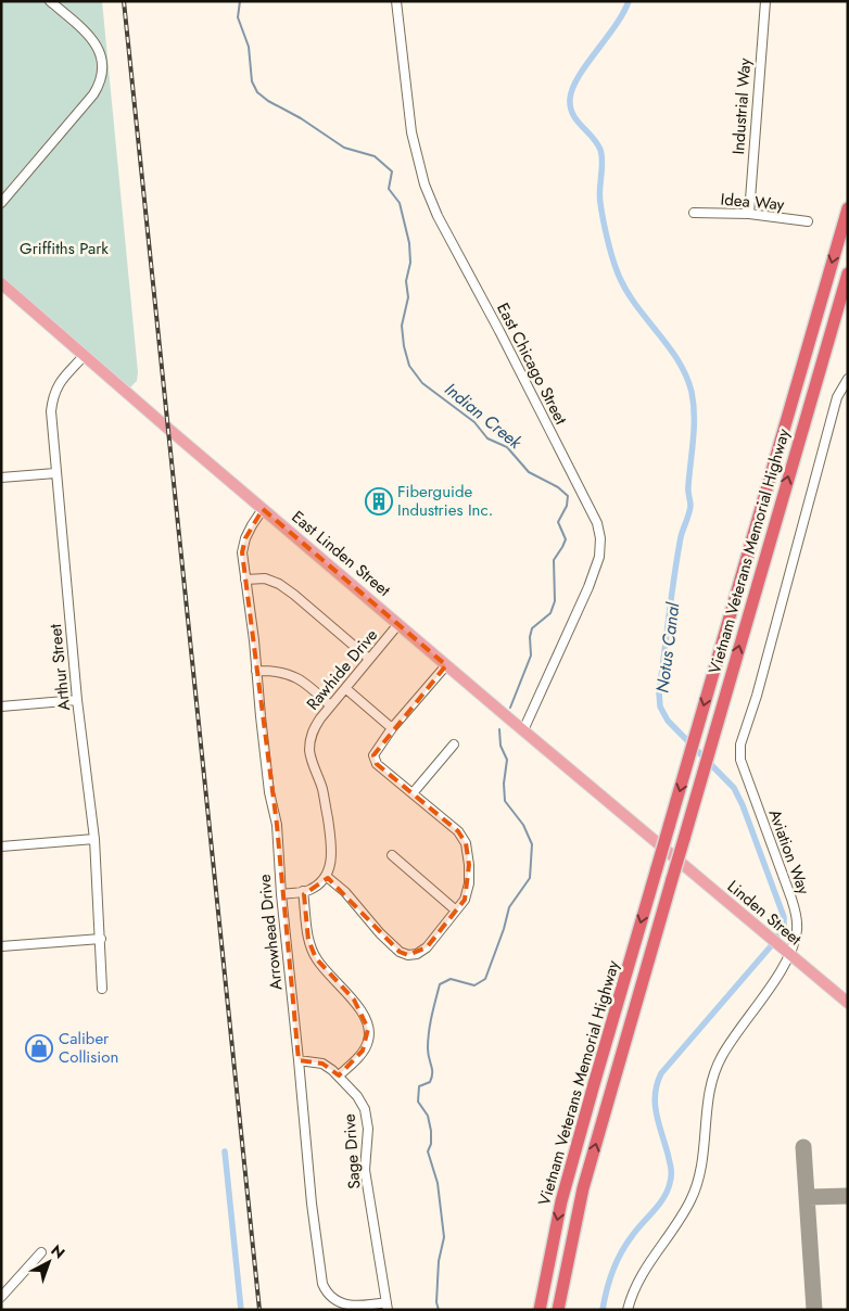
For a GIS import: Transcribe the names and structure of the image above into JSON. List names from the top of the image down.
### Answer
{
  "streets": {
    "highway": ["Vietnam Veterans Memorial Highway"],
    "main road": ["East Linden Street", "Linden Street"],
    "street": [
      "Industrial Way",
      "Idea Way",
      "East Chicago Street",
      "Arthur Street",
      "Rawhide Drive",
      "Aviation Way",
      "Arrowhead Drive",
      "Sage Drive"
    ]
  },
  "crossings": [
    ["Industrial Way", "Idea Way"],
    ["East Chicago Street", "East Linden Street"],
    ["East Linden Street", "Arthur Street"],
    ["East Linden Street", "Rawhide Drive"],
    ["East Linden Street", "Linden Street"],
    ["East Linden Street", "Arrowhead Drive"],
    ["Aviation Way", "Linden Street"],
    ["Arrowhead Drive", "Sage Drive"]
  ],
  "water": ["Indian Creek", "Notus Canal"],
  "parks": ["Griffiths Park"],
  "places": {
    "building": ["Fiberguide Industries Inc."],
    "shop": ["Caliber Collision"]
  },
  "north": "top right"
}
